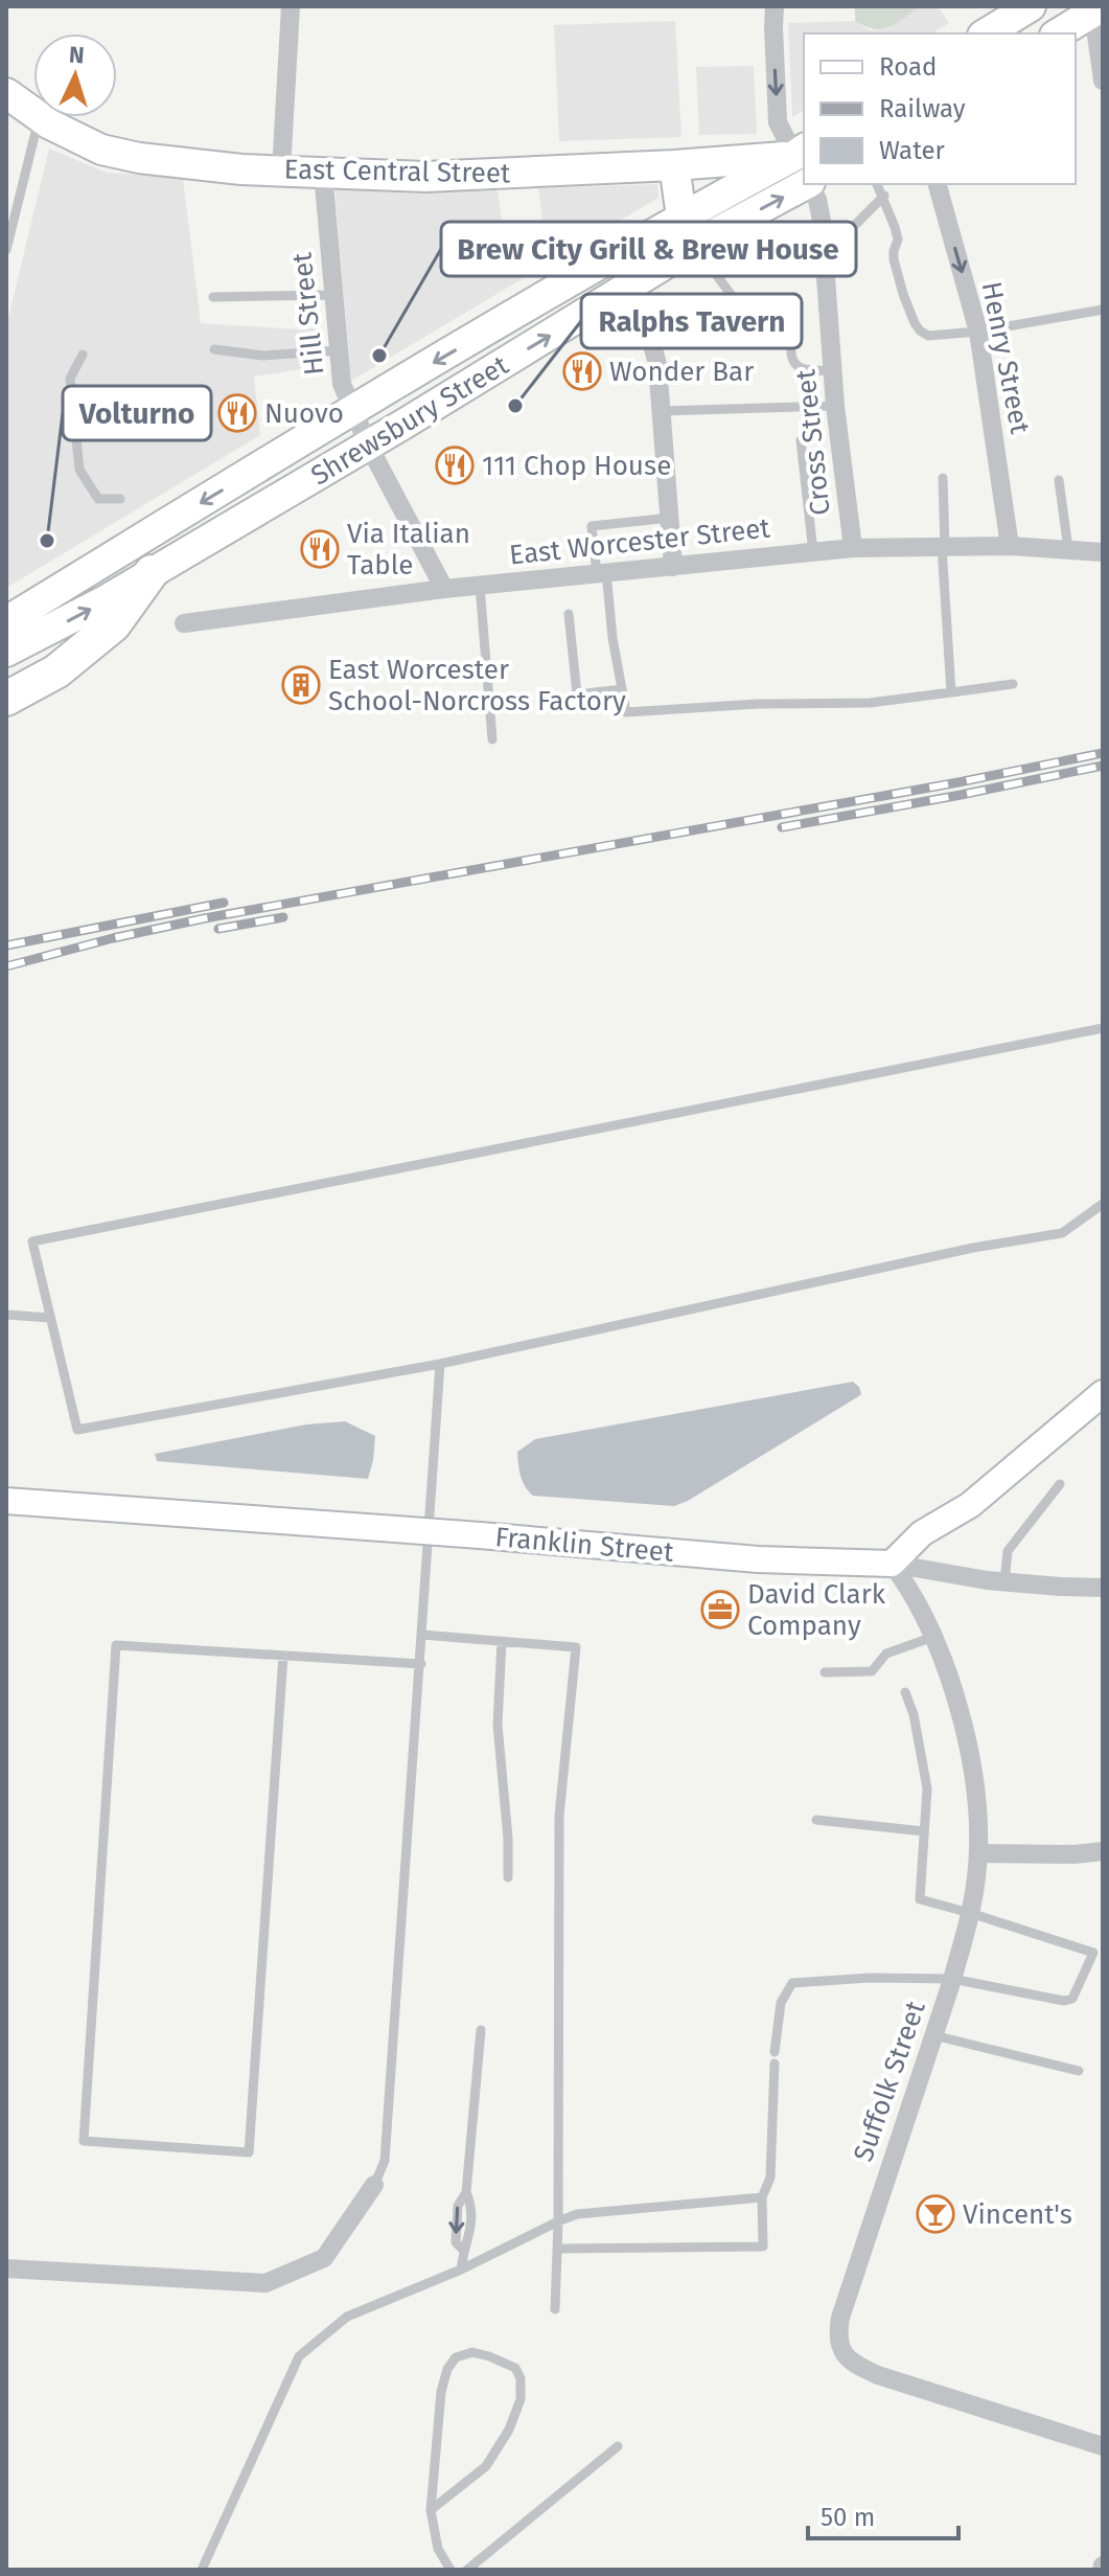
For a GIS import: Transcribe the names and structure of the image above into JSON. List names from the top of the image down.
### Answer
{
  "streets": {
    "main road": ["East Central Street", "Shrewsbury Street", "Franklin Street"],
    "street": [
      "Hill Street",
      "Henry Street",
      "Cross Street",
      "East Worcester Street",
      "Suffolk Street"
    ]
  },
  "crossings": [
    ["East Central Street", "Hill Street"],
    ["East Central Street", "Shrewsbury Street"],
    ["Hill Street", "Shrewsbury Street"],
    ["Hill Street", "East Worcester Street"],
    ["Henry Street", "East Worcester Street"],
    ["Cross Street", "East Worcester Street"],
    ["Franklin Street", "Suffolk Street"]
  ],
  "one_way": ["Henry Street"],
  "places": {
    "other": ["Brew City Grill & Brew House", "Ralphs Tavern", "Volturno"],
    "restaurant": [
      "Wonder Bar",
      "Nuovo",
      "111 Chop House",
      "Via Italian Table"
    ],
    "building": ["East Worcester School-Norcross Factory"],
    "office": ["David Clark Company"],
    "bar": ["Vincent's"]
  },
  "legend": ["Road", "Railway", "Water"],
  "scale_bar": "50 m",
  "north": "top"
}
